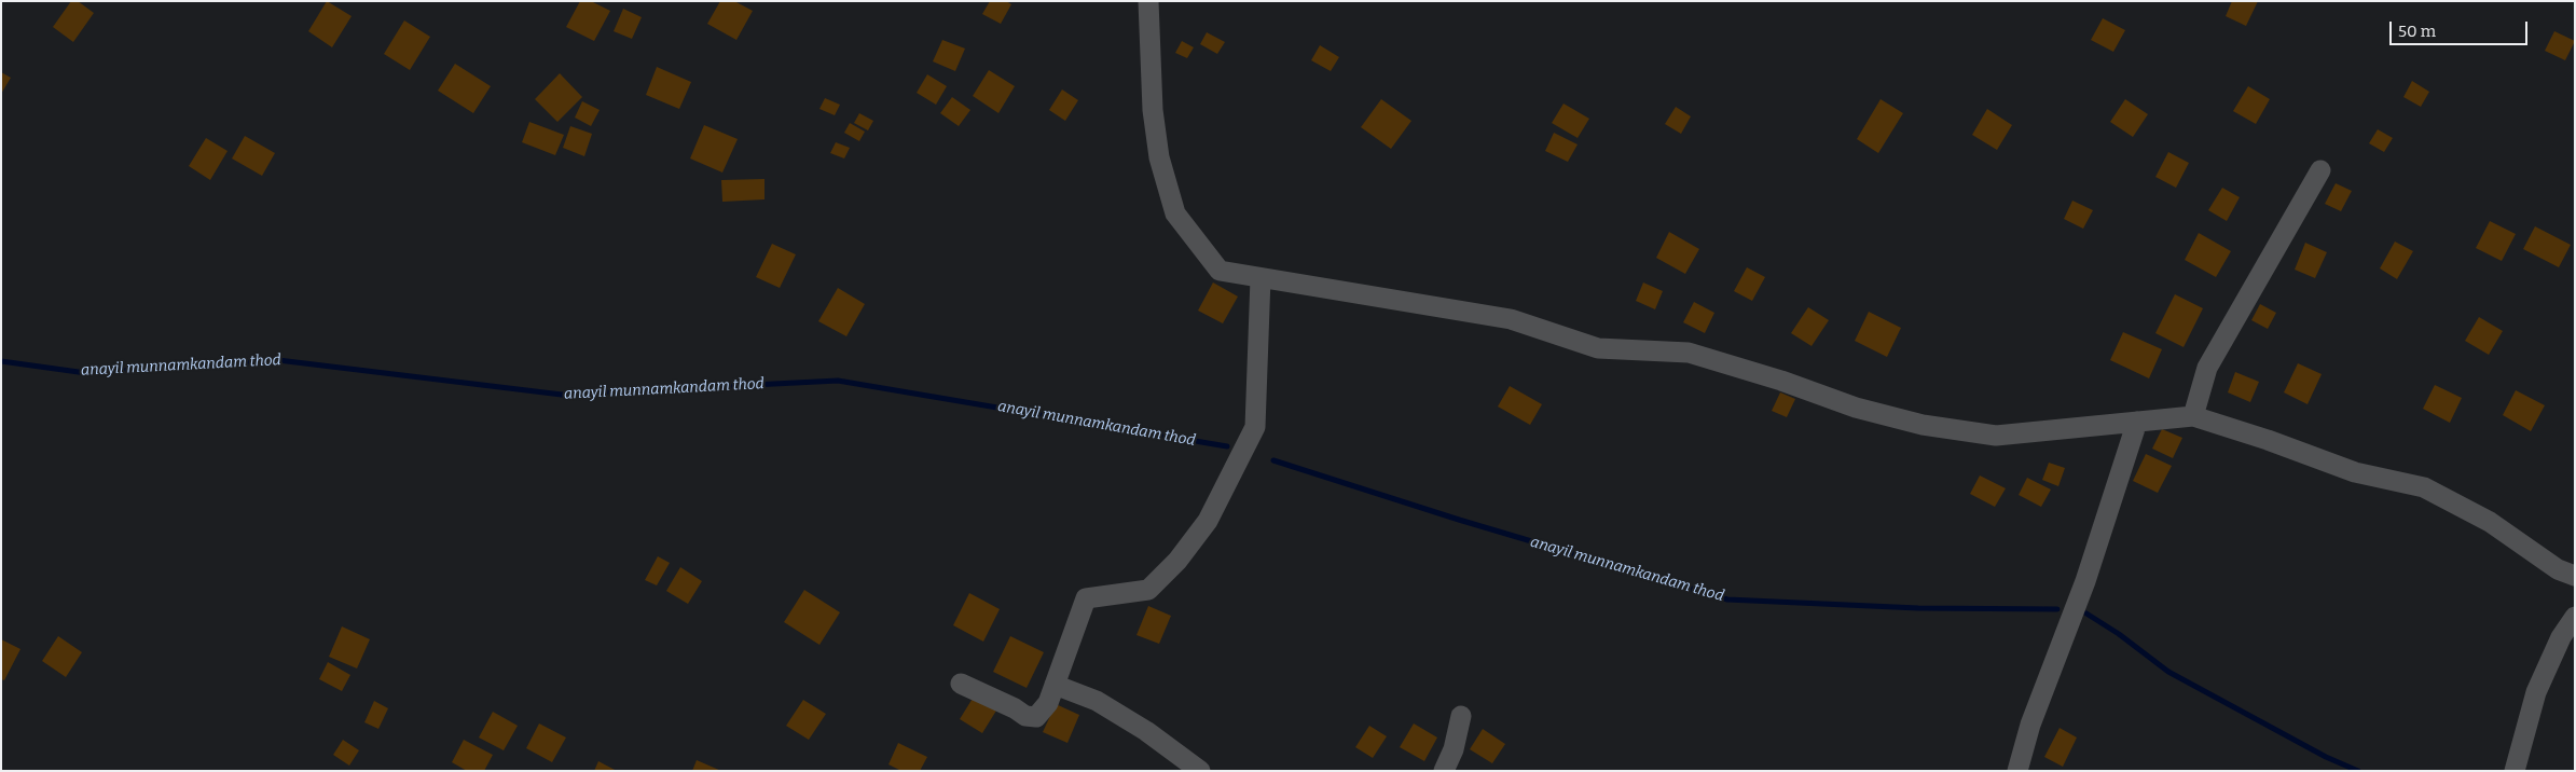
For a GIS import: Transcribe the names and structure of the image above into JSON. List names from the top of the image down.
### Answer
{
  "water": ["anayil munnamkandam thod"],
  "scale_bar": "50 m"
}
